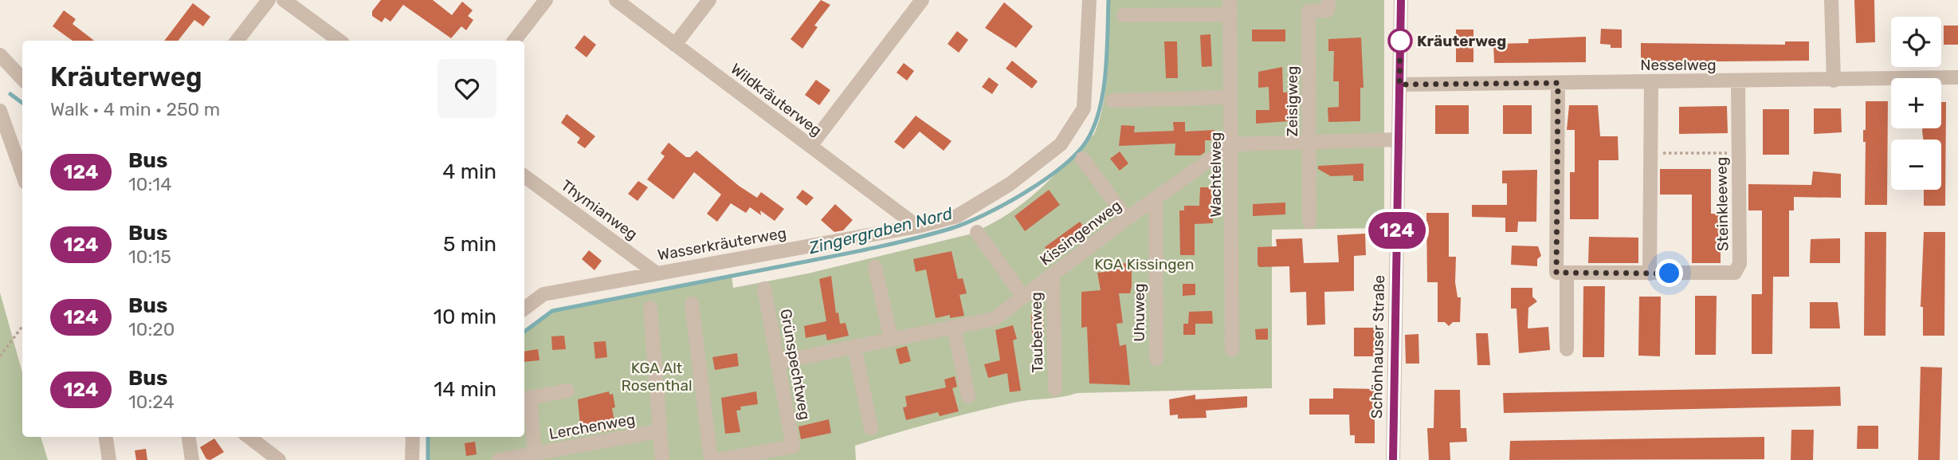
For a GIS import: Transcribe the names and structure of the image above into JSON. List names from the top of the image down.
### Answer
{
  "streets": {
    "street": [
      "Nesselweg",
      "Wildkräuterweg",
      "Zeisigweg",
      "Wachtelweg",
      "Steinkleeweg",
      "Thymianweg",
      "Kissingenweg",
      "Wasserkräuterweg",
      "Uhuweg",
      "Taubenweg",
      "Schönhauser Straße",
      "Grünspechtweg",
      "Lerchenweg"
    ]
  },
  "crossings": [
    ["Nesselweg", "Steinkleeweg"],
    ["Nesselweg", "Schönhauser Straße"],
    ["Wildkräuterweg", "Wasserkräuterweg"],
    ["Wachtelweg", "Kissingenweg"],
    ["Thymianweg", "Wasserkräuterweg"],
    ["Kissingenweg", "Uhuweg"],
    ["Kissingenweg", "Taubenweg"],
    ["Kissingenweg", "Grünspechtweg"]
  ],
  "water": ["Zingergraben Nord"],
  "parks": ["KGA Kissingen", "KGA Alt Rosenthal"],
  "places": ["Kräuterweg"],
  "lines": ["bus line 124"],
  "page": {
    "on_map": "124",
    "map_buttons": ["+", "−"],
    "heading": ["Kräuterweg", "Walk · 4 min · 250 m"],
    "list": [
      {
        "mark": "124",
        "name": "Bus",
        "note": "10:14",
        "value": "4 min"
      },
      {
        "mark": "124",
        "name": "Bus",
        "note": "10:15",
        "value": "5 min"
      },
      {
        "mark": "124",
        "name": "Bus",
        "note": "10:20",
        "value": "10 min"
      },
      {
        "mark": "124",
        "name": "Bus",
        "note": "10:24",
        "value": "14 min"
      }
    ]
  }
}
